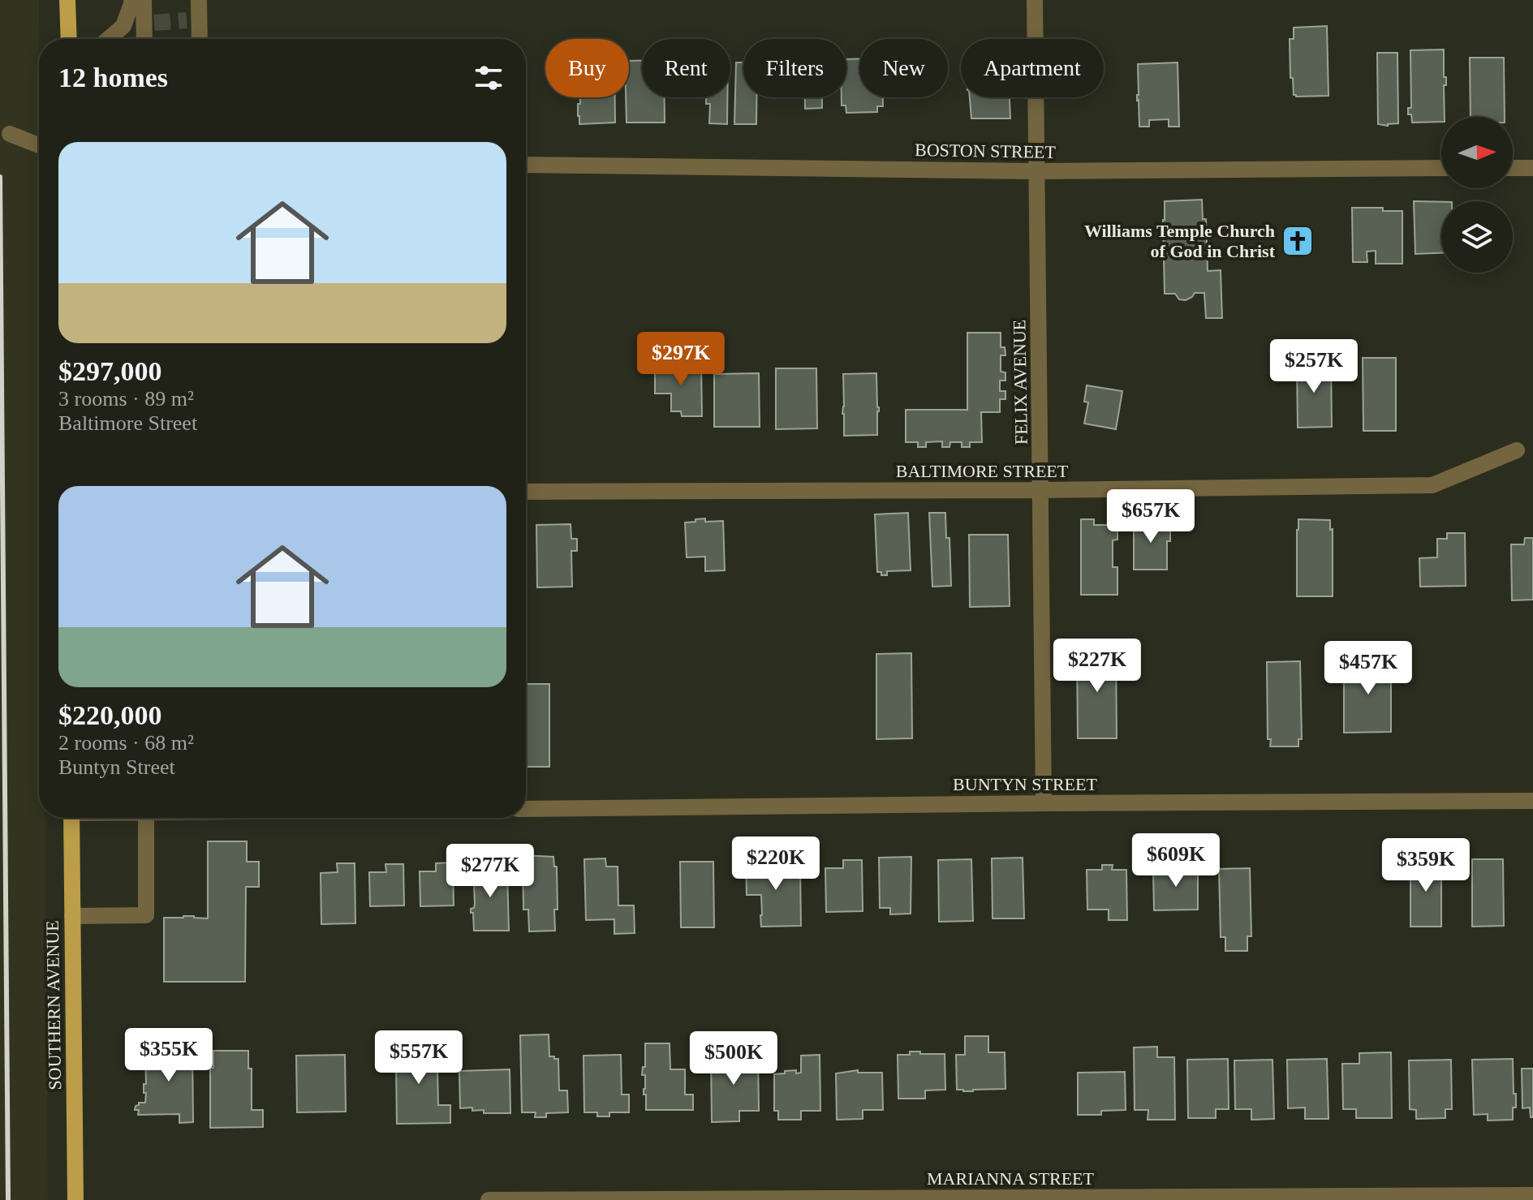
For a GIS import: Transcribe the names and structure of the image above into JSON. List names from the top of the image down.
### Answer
{
  "streets": {
    "main road": ["SOUTHERN AVENUE"],
    "street": [
      "BOSTON STREET",
      "FELIX AVENUE",
      "BALTIMORE STREET",
      "BUNTYN STREET",
      "MARIANNA STREET"
    ]
  },
  "crossings": [
    ["BOSTON STREET", "FELIX AVENUE"],
    ["FELIX AVENUE", "BALTIMORE STREET"],
    ["FELIX AVENUE", "BUNTYN STREET"]
  ],
  "places": {
    "church": ["Williams Temple Church of God in Christ"]
  },
  "north": "right",
  "page": {
    "chip": [
      "Buy",
      "Rent",
      "Filters",
      "New",
      "Apartment"
    ],
    "heading": "12 homes",
    "list": [
      {
        "name": "$297,000",
        "note": "3 rooms · 89 m² · Baltimore Street"
      },
      {
        "name": "$220,000",
        "note": "2 rooms · 68 m² · Buntyn Street"
      }
    ],
    "price": [
      "$297K",
      "$257K",
      "$657K",
      "$227K",
      "$457K",
      "$609K",
      "$220K",
      "$359K",
      "$277K",
      "$355K",
      "$557K",
      "$500K"
    ]
  }
}
